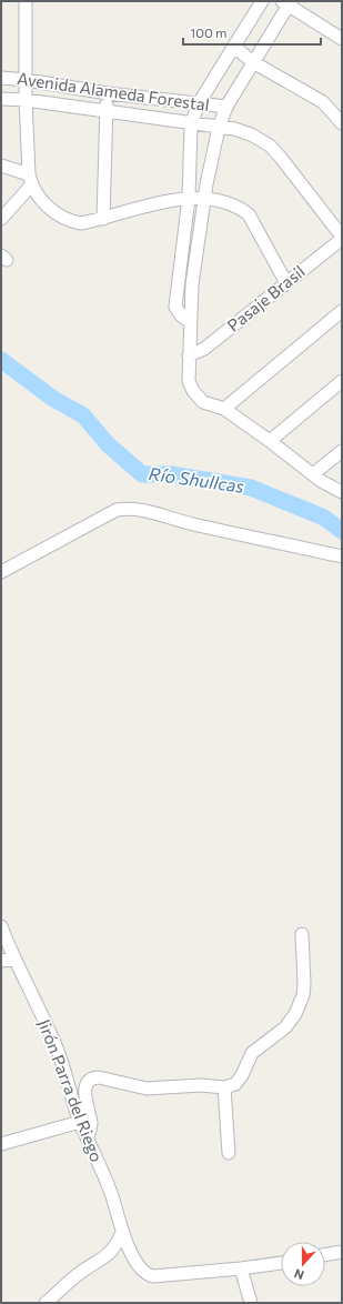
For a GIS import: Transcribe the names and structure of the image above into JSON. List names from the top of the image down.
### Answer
{
  "streets": {
    "street": ["Avenida Alameda Forestal", "Pasaje Brasil", "Jirón Parra del Riego"]
  },
  "crossings": [
    ["Avenida Alameda Forestal", "Pasaje Brasil"]
  ],
  "water": ["Río Shullcas"],
  "scale_bar": "100 m",
  "north": "bottom"
}
